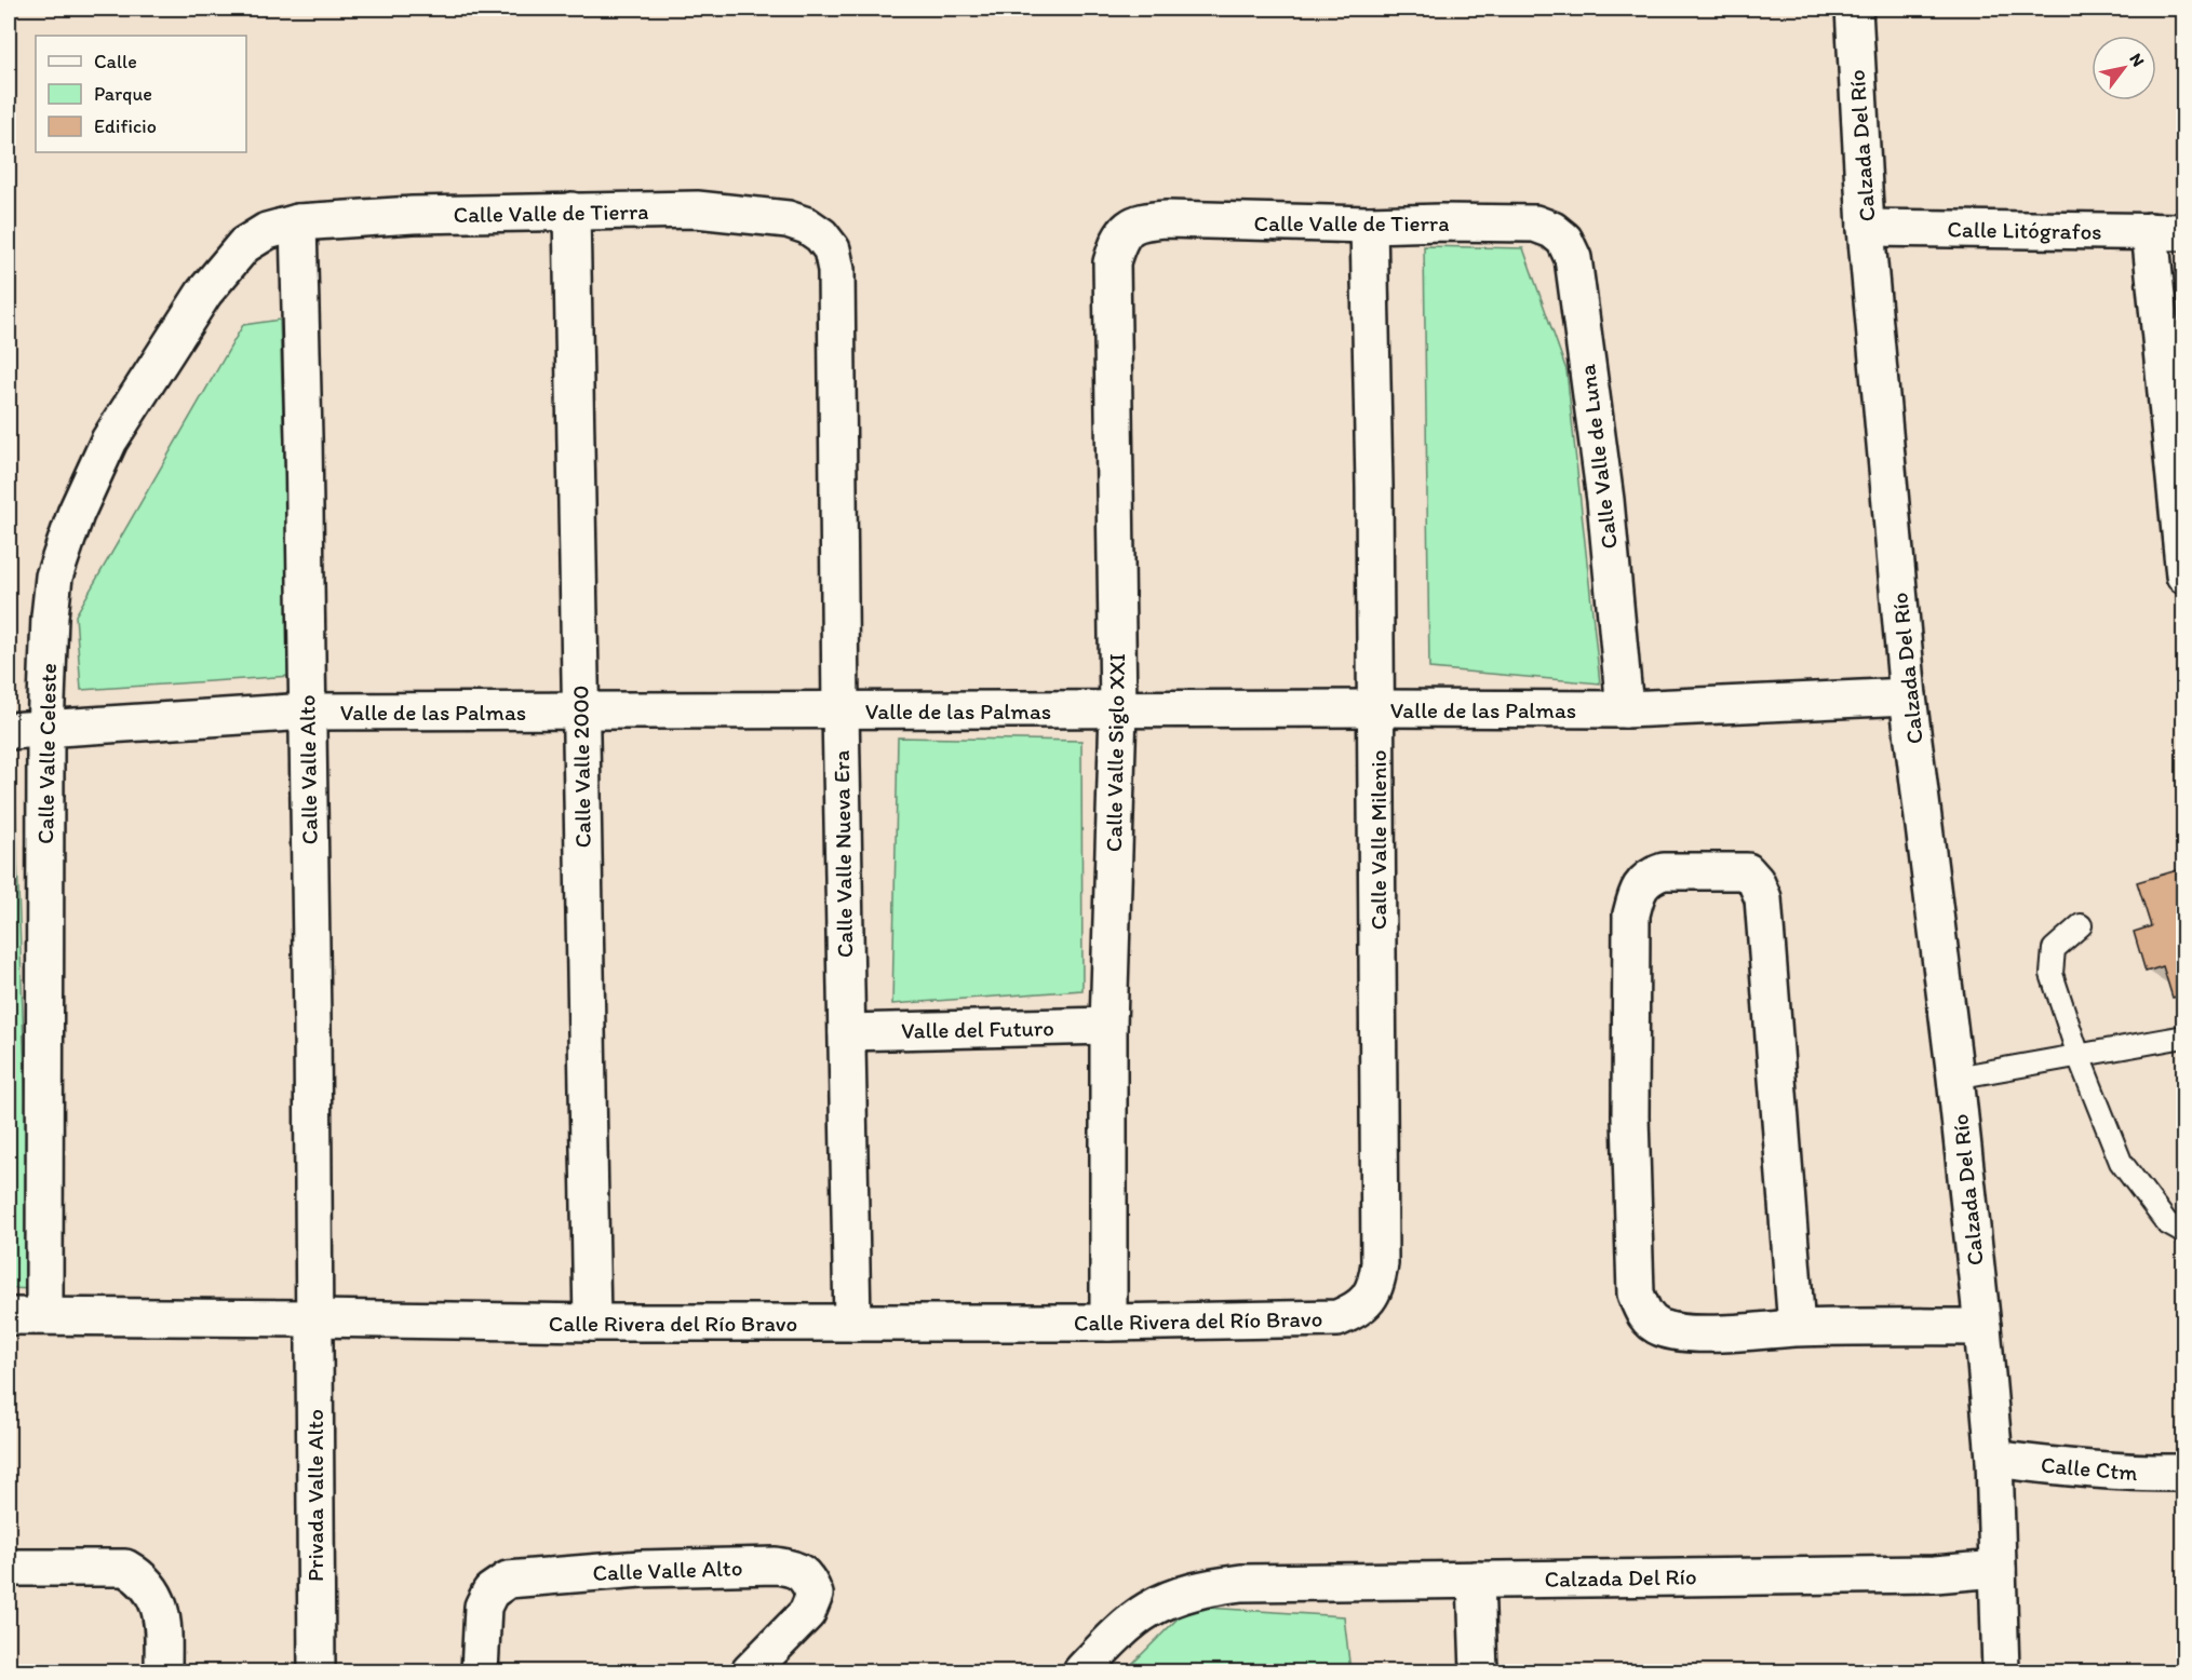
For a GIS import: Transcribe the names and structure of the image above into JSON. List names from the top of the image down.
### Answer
{
  "streets": {
    "street": [
      "Calzada Del Río",
      "Calle Valle de Tierra",
      "Calle Litógrafos",
      "Calle Valle de Luna",
      "Valle de las Palmas",
      "Calle Valle Siglo XXI",
      "Calle Valle Celeste",
      "Calle Valle 2000",
      "Calle Valle Alto",
      "Calle Valle Milenio",
      "Calle Valle Nueva Era",
      "Valle del Futuro",
      "Calle Rivera del Río Bravo",
      "Calle Ctm",
      "Privada Valle Alto"
    ]
  },
  "crossings": [
    ["Calzada Del Río", "Calle Litógrafos"],
    ["Calzada Del Río", "Valle de las Palmas"],
    ["Calzada Del Río", "Calle Ctm"],
    ["Calle Valle de Tierra", "Calle Valle de Luna"],
    ["Calle Valle de Tierra", "Calle Valle Siglo XXI"],
    ["Calle Valle de Tierra", "Calle Valle Celeste"],
    ["Calle Valle de Tierra", "Calle Valle 2000"],
    ["Calle Valle de Tierra", "Calle Valle Alto"],
    ["Calle Valle de Tierra", "Calle Valle Milenio"],
    ["Calle Valle de Tierra", "Calle Valle Nueva Era"],
    ["Calle Valle de Luna", "Valle de las Palmas"],
    ["Valle de las Palmas", "Calle Valle Siglo XXI"],
    ["Valle de las Palmas", "Calle Valle Celeste"],
    ["Valle de las Palmas", "Calle Valle 2000"],
    ["Valle de las Palmas", "Calle Valle Alto"],
    ["Valle de las Palmas", "Calle Valle Milenio"],
    ["Valle de las Palmas", "Calle Valle Nueva Era"],
    ["Calle Valle Siglo XXI", "Valle del Futuro"],
    ["Calle Valle Siglo XXI", "Calle Rivera del Río Bravo"],
    ["Calle Valle Celeste", "Calle Rivera del Río Bravo"],
    ["Calle Valle 2000", "Calle Rivera del Río Bravo"],
    ["Calle Valle Alto", "Calle Rivera del Río Bravo"],
    ["Calle Valle Alto", "Privada Valle Alto"],
    ["Calle Valle Milenio", "Calle Rivera del Río Bravo"],
    ["Calle Valle Nueva Era", "Valle del Futuro"],
    ["Calle Valle Nueva Era", "Calle Rivera del Río Bravo"],
    ["Calle Rivera del Río Bravo", "Privada Valle Alto"]
  ],
  "legend": ["Calle", "Parque", "Edificio"],
  "north": "top right"
}
